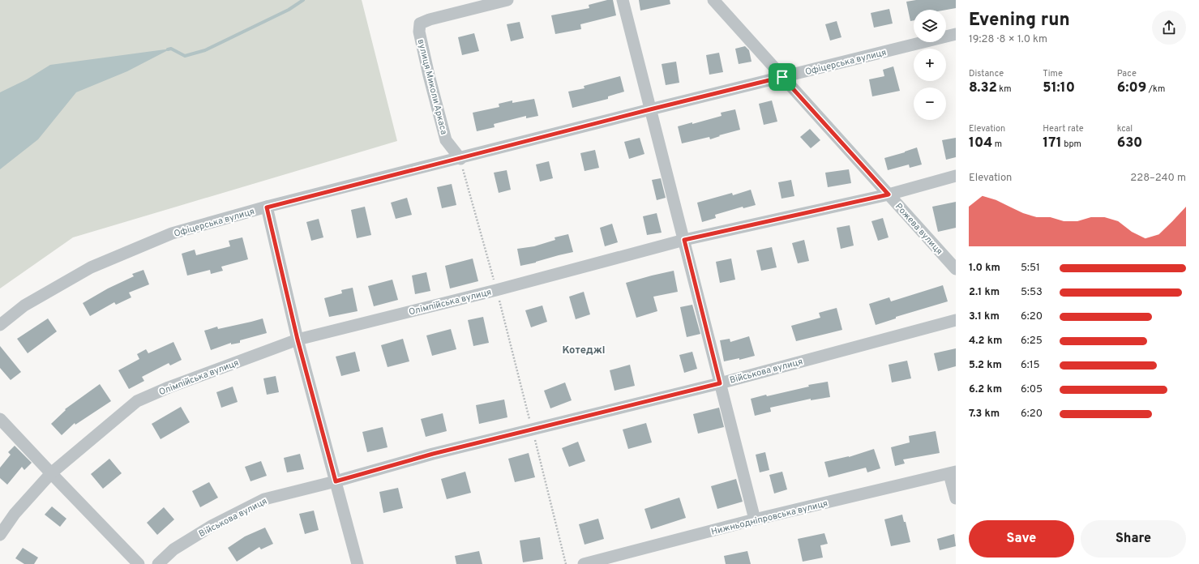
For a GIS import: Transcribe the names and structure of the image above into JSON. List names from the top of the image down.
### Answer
{
  "streets": {
    "street": [
      "Офіцерська вулиця",
      "вулиця Миколи Аркаса",
      "Рожева вулиця",
      "Олімпійська вулиця",
      "Військова вулиця",
      "Нижньодніпровська вулиця"
    ]
  },
  "crossings": [
    ["Офіцерська вулиця", "вулиця Миколи Аркаса"],
    ["Офіцерська вулиця", "Рожева вулиця"],
    ["Рожева вулиця", "Олімпійська вулиця"]
  ],
  "districts": ["Котеджі"],
  "page": {
    "heading": ["Evening run", "19:28 · 8 × 1.0 km"],
    "map_buttons": ["+", "−"],
    "stats": [
      ["Distance", "8.32 km"],
      ["Time", "51:10"],
      ["Pace", "6:09 /km"],
      ["Elevation", "104 m"],
      ["Heart rate", "171 bpm"],
      ["kcal", "630"]
    ],
    "chart": ["Elevation", "228–240 m"],
    "list": [
      {
        "name": "1.0 km",
        "note": "5:51"
      },
      {
        "name": "2.1 km",
        "note": "5:53"
      },
      {
        "name": "3.1 km",
        "note": "6:20"
      },
      {
        "name": "4.2 km",
        "note": "6:25"
      },
      {
        "name": "5.2 km",
        "note": "6:15"
      },
      {
        "name": "6.2 km",
        "note": "6:05"
      },
      {
        "name": "7.3 km",
        "note": "6:20"
      }
    ],
    "buttons": ["Save", "Share"]
  }
}
